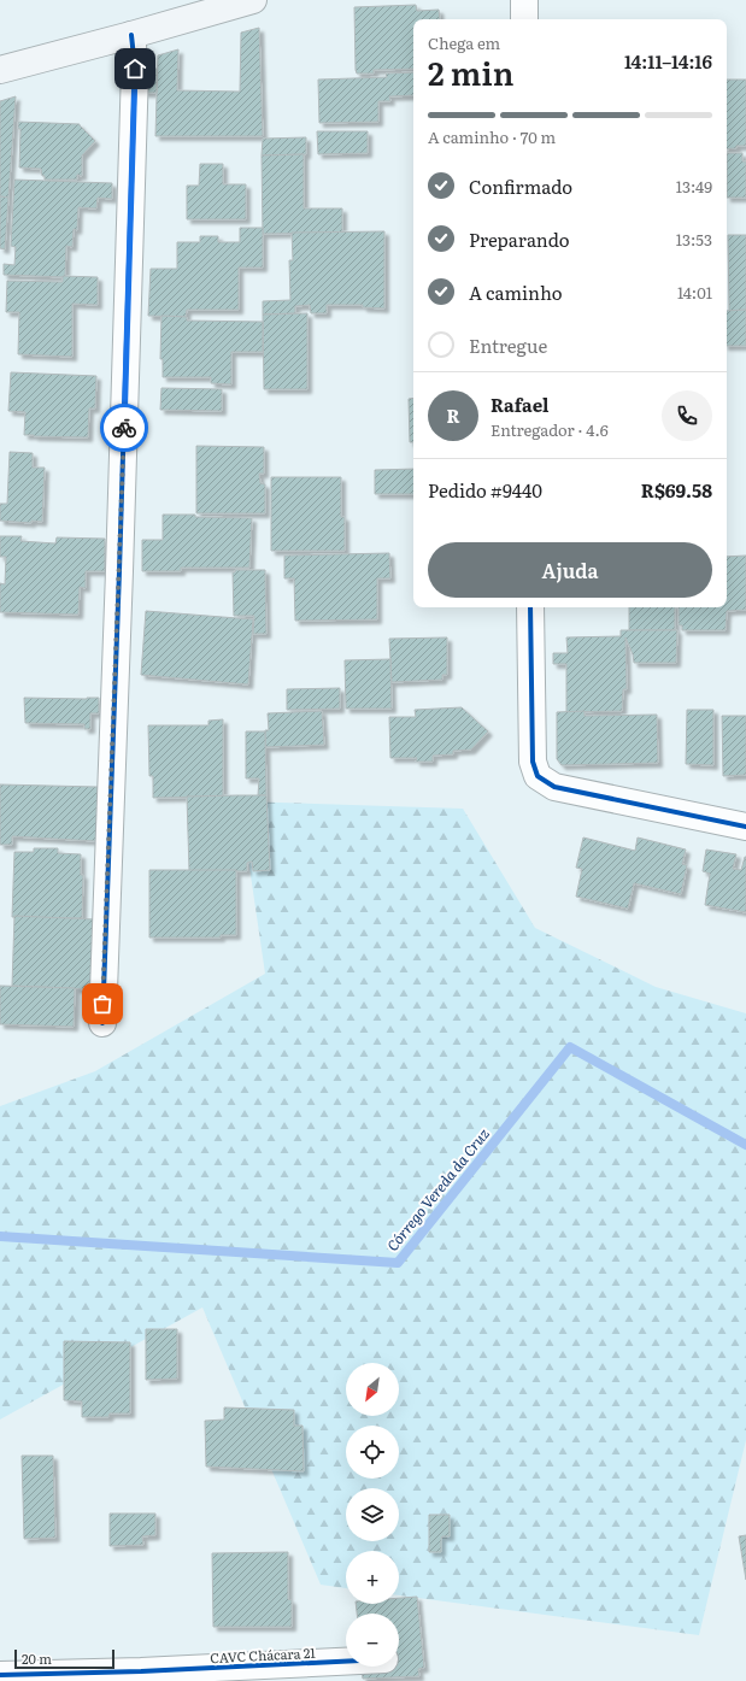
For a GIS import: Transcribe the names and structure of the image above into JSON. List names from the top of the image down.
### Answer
{
  "streets": {
    "street": ["CAVC Chácara 21"]
  },
  "water": ["Córrego Vereda da Cruz"],
  "scale_bar": "20 m",
  "north": "bottom left",
  "page": {
    "heading": ["2 min", "Chega em", "14:11–14:16"],
    "panel": [
      "Rafael",
      "Entregador · 4.6",
      "Pedido #9440",
      "R$69.58"
    ],
    "bar": "A caminho · 70 m",
    "list": [
      ["Confirmado", "13:49"],
      ["Preparando", "13:53"],
      ["A caminho", "14:01"],
      "Entregue"
    ],
    "round": "R",
    "buttons": "Ajuda",
    "map_buttons": ["+", "−"],
    "scale": "20 m"
  }
}
